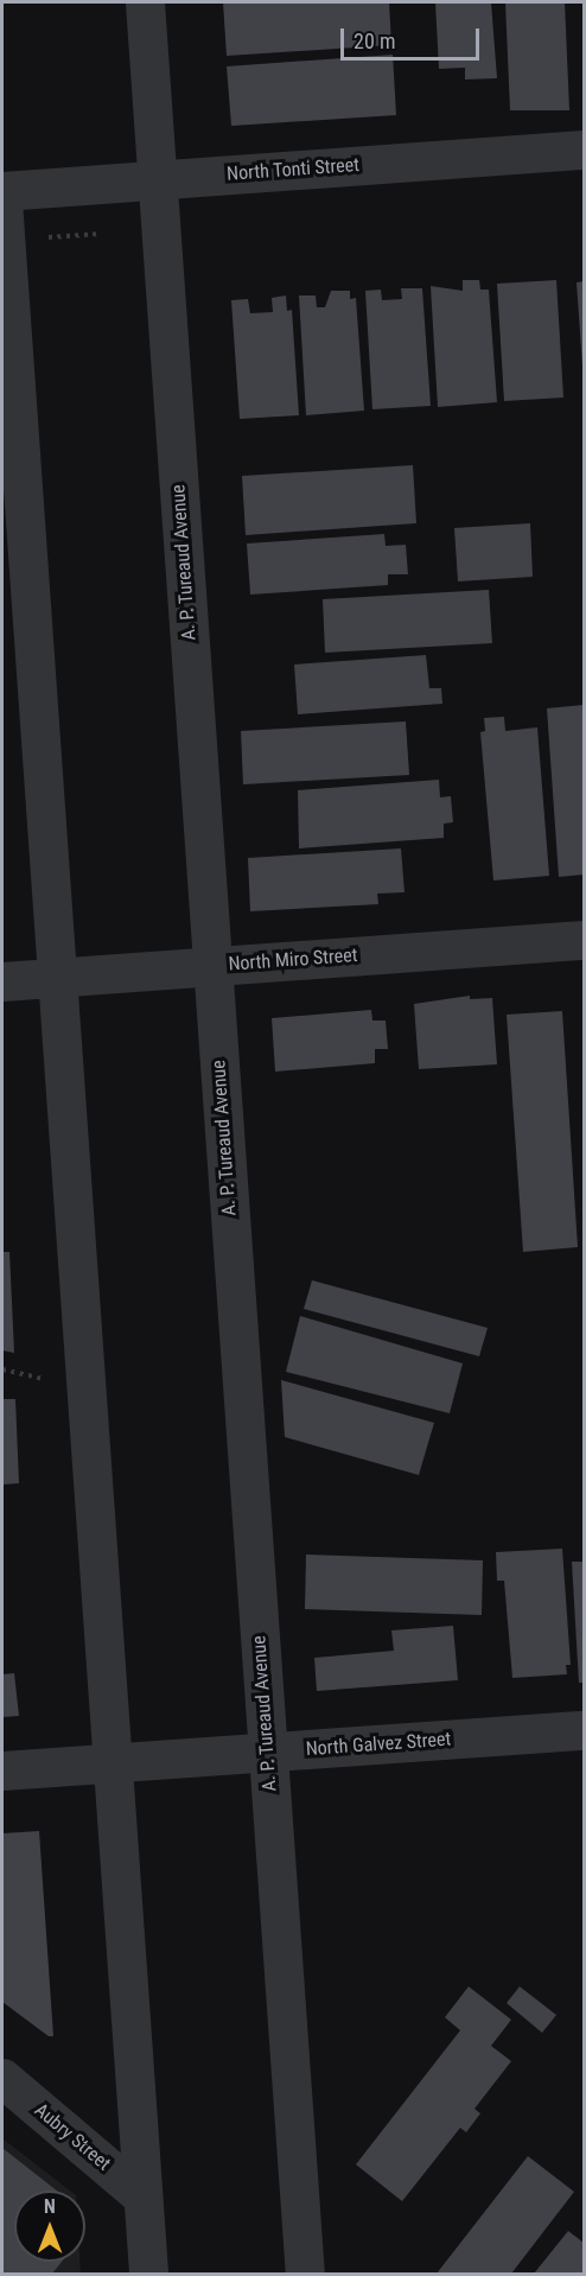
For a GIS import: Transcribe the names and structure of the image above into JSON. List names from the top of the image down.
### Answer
{
  "streets": {
    "street": [
      "North Tonti Street",
      "A. P. Tureaud Avenue",
      "North Miro Street",
      "North Galvez Street",
      "Aubry Street"
    ]
  },
  "crossings": [
    ["North Tonti Street", "A. P. Tureaud Avenue"],
    ["A. P. Tureaud Avenue", "North Miro Street"],
    ["A. P. Tureaud Avenue", "North Galvez Street"]
  ],
  "scale_bar": "20 m",
  "north": "top"
}
